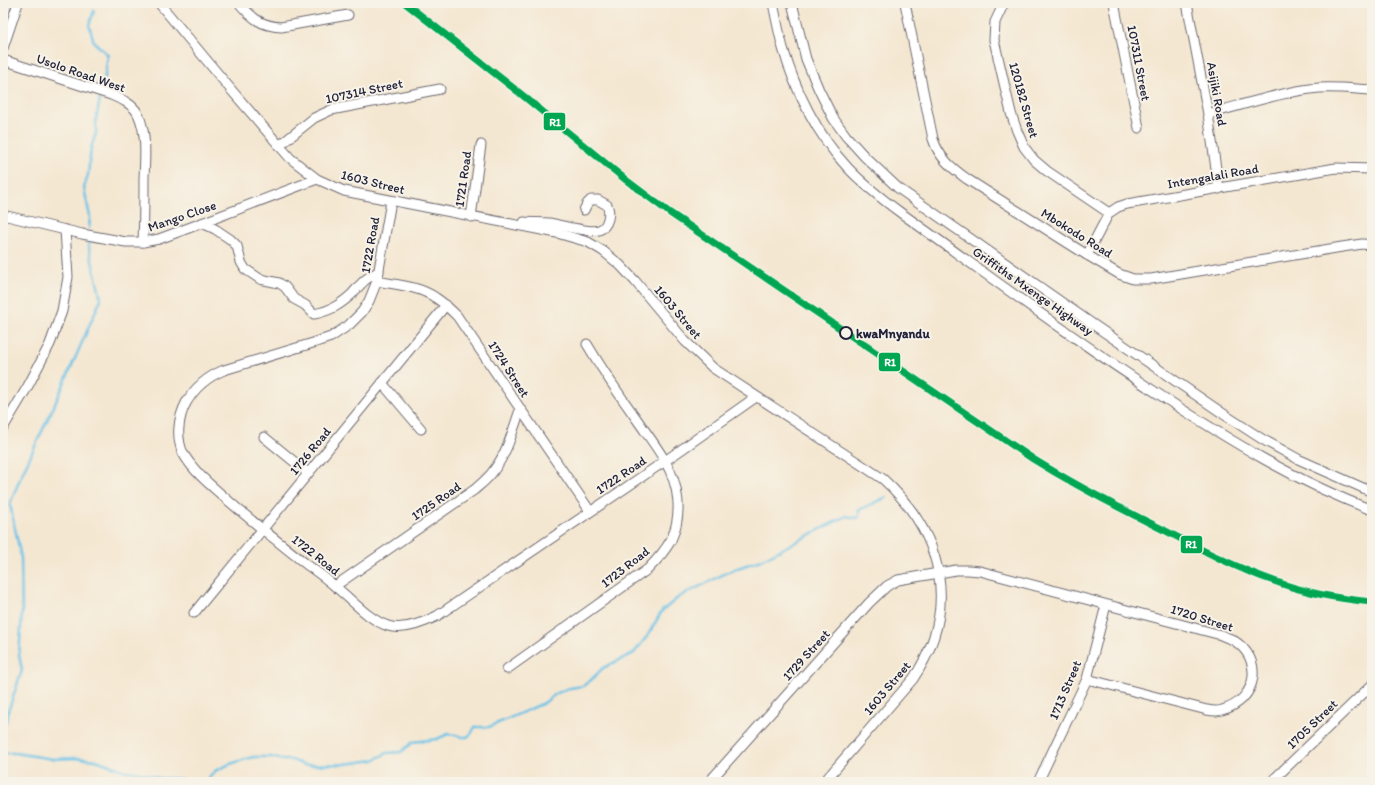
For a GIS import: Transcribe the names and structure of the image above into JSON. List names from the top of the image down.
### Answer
{
  "streets": {
    "street": [
      "107311 Street",
      "Usolo Road West",
      "107314 Street",
      "Asijiki Road",
      "120182 Street",
      "Intengalali Road",
      "1721 Road",
      "1603 Street",
      "Mango Close",
      "Mbokodo Road",
      "1722 Road",
      "Griffiths Mxenge Highway",
      "1724 Street",
      "1726 Road",
      "1725 Road",
      "1723 Road",
      "1720 Street",
      "1729 Street",
      "1713 Street",
      "1705 Street"
    ]
  },
  "crossings": [
    ["Usolo Road West", "Mango Close"],
    ["107314 Street", "1603 Street"],
    ["Asijiki Road", "Intengalali Road"],
    ["120182 Street", "Intengalali Road"],
    ["1721 Road", "1603 Street"],
    ["1603 Street", "Mango Close"],
    ["1603 Street", "1722 Road"],
    ["1603 Street", "1720 Street"],
    ["1603 Street", "1729 Street"],
    ["1722 Road", "1724 Street"],
    ["1722 Road", "1726 Road"],
    ["1722 Road", "1725 Road"],
    ["1722 Road", "1723 Road"],
    ["1724 Street", "1726 Road"],
    ["1724 Street", "1725 Road"],
    ["1720 Street", "1729 Street"],
    ["1720 Street", "1713 Street"]
  ],
  "places": ["kwaMnyandu"],
  "lines": ["transit line R1"]
}
